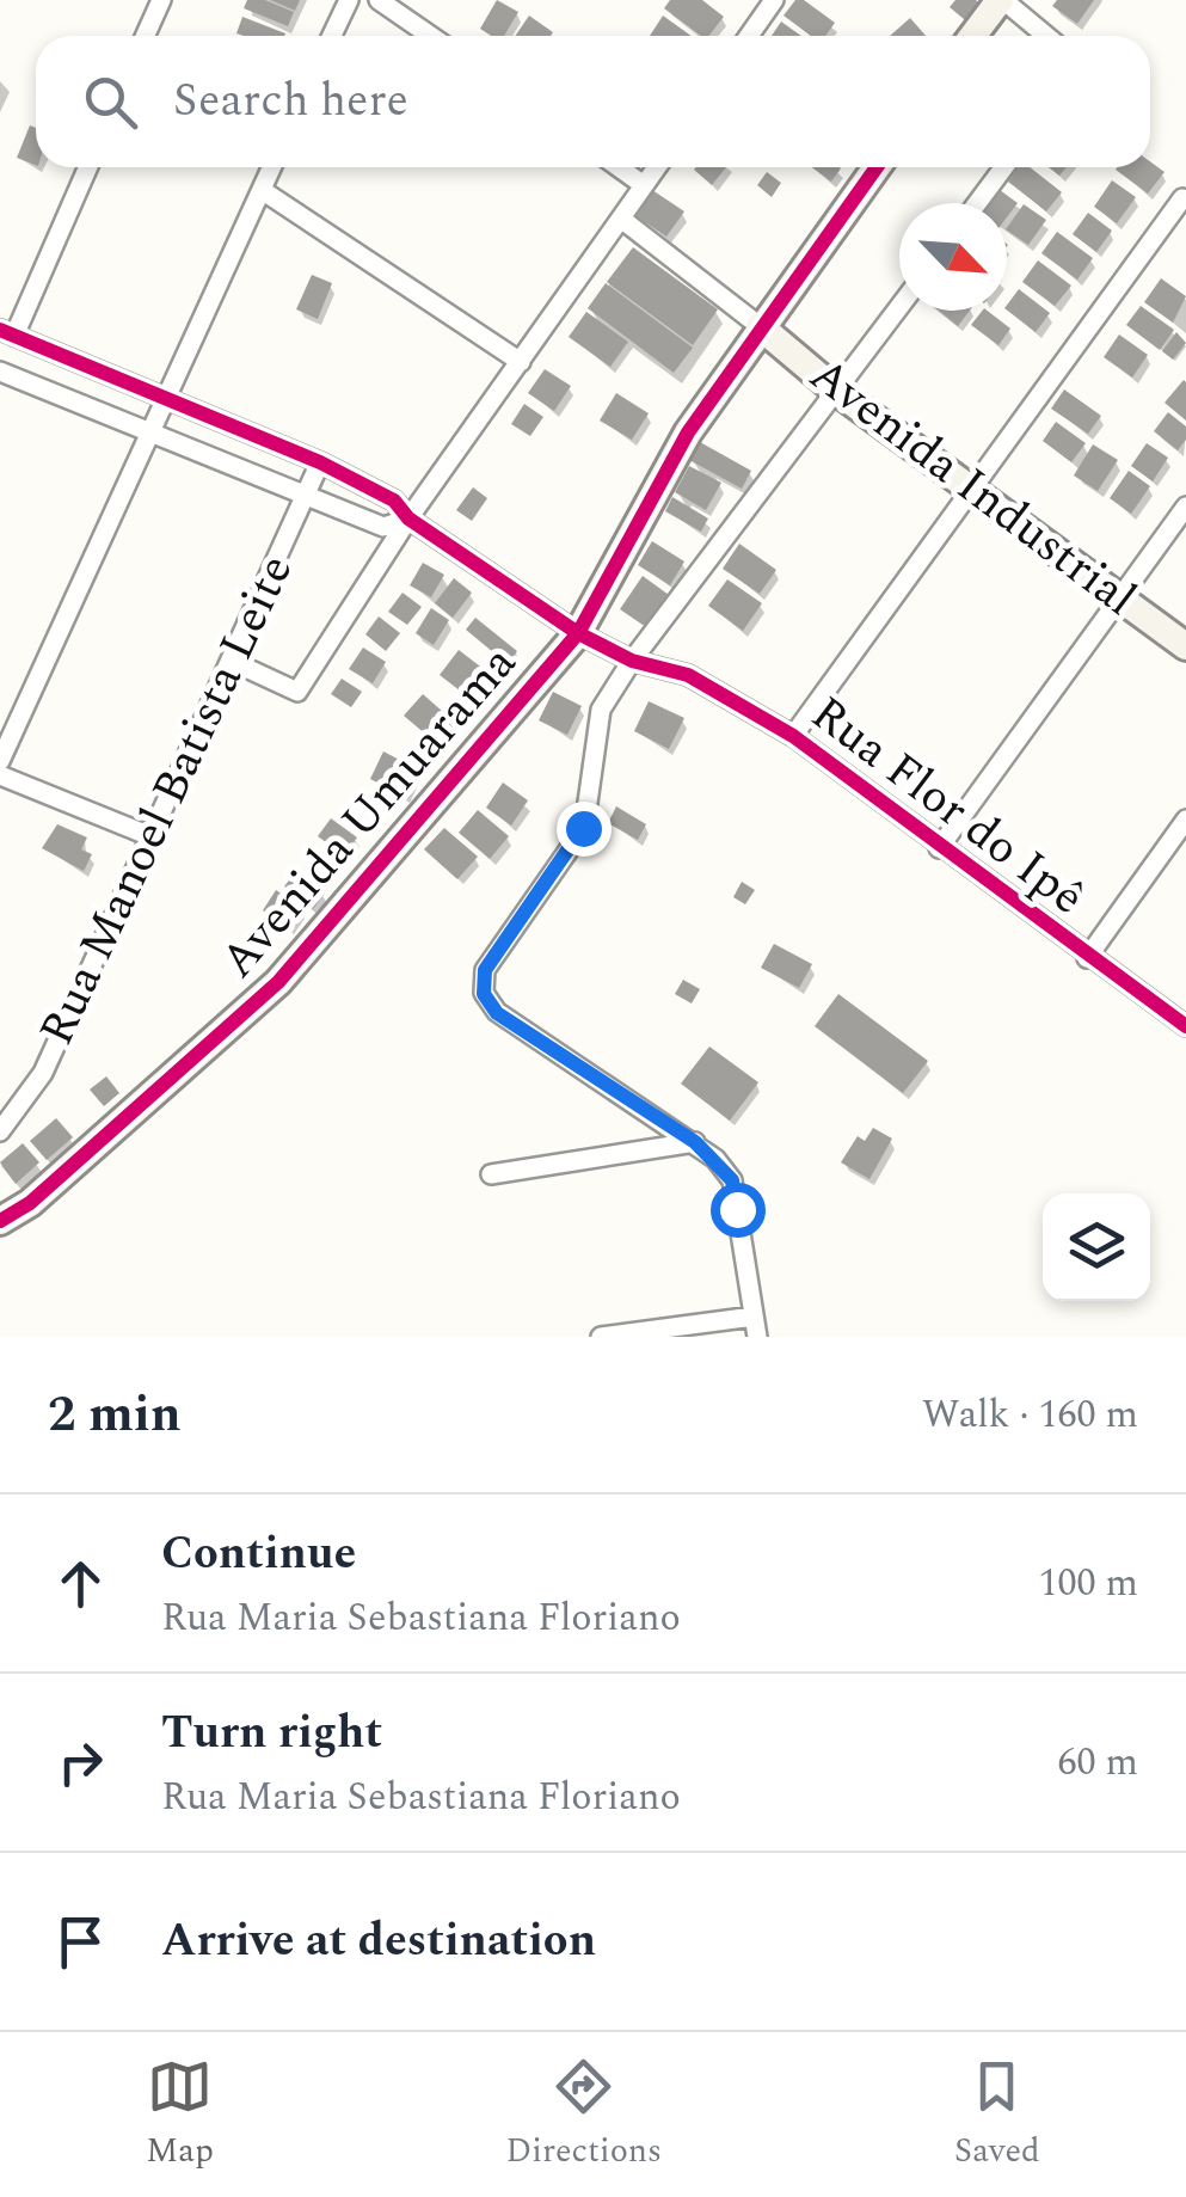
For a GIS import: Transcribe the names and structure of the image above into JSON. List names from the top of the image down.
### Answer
{
  "streets": {
    "street": [
      "Avenida Industrial",
      "Rua Manoel Batista Leite",
      "Rua Flor do Ipê",
      "Avenida Umuarama"
    ]
  },
  "crossings": [
    ["Avenida Industrial", "Avenida Umuarama"],
    ["Rua Manoel Batista Leite", "Rua Flor do Ipê"],
    ["Rua Flor do Ipê", "Avenida Umuarama"]
  ],
  "north": "bottom right",
  "page": {
    "search": "Search here",
    "heading": ["2 min", "Walk · 160 m"],
    "list": [
      ["Continue", "Rua Maria Sebastiana Floriano", "100 m"],
      ["Turn right", "Rua Maria Sebastiana Floriano", "60 m"],
      "Arrive at destination"
    ],
    "nav": ["Map", "Directions", "Saved"]
  }
}
